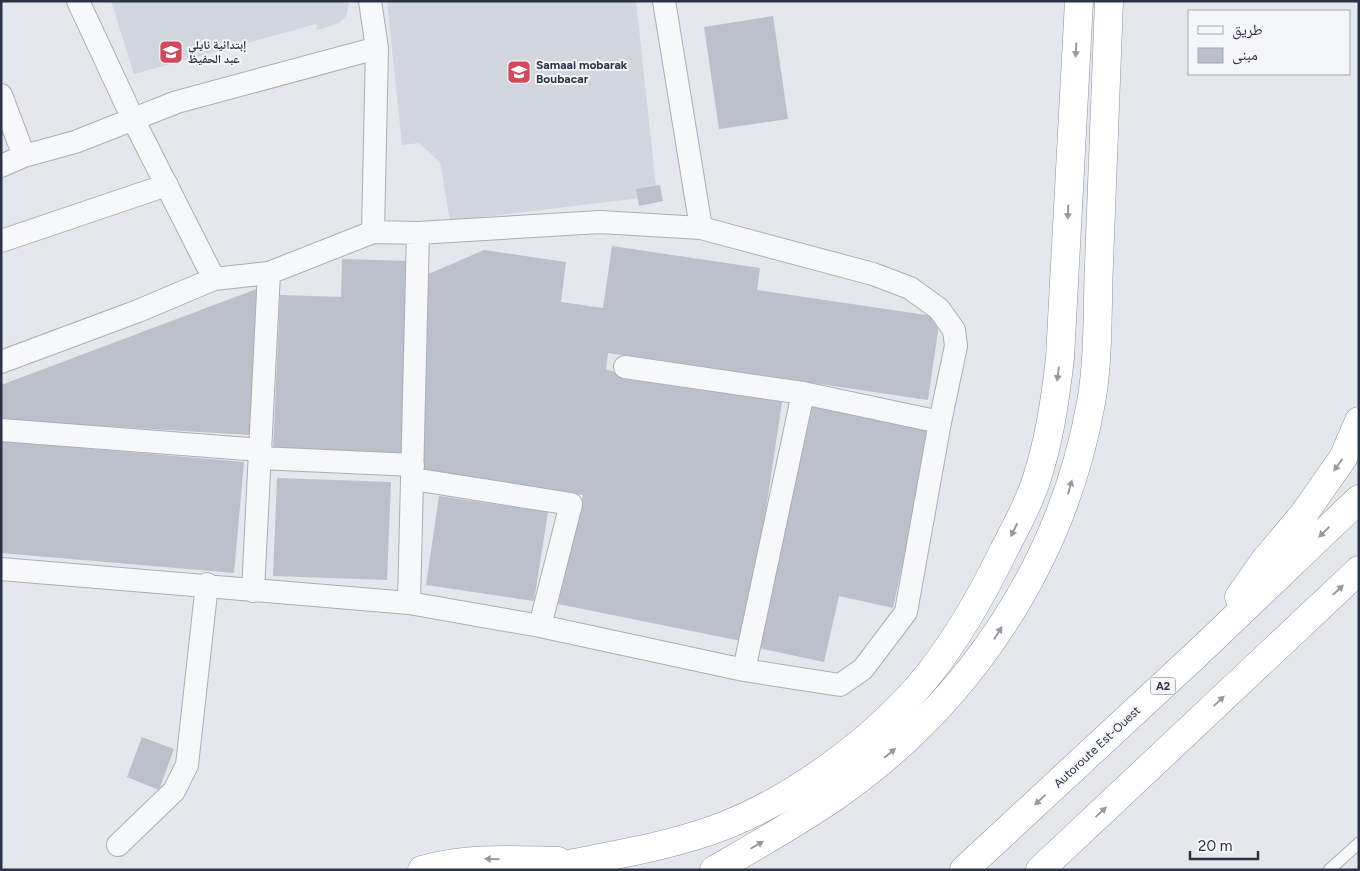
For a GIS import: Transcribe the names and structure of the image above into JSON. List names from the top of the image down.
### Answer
{
  "streets": {
    "highway": ["A2", "Autoroute Est-Ouest"]
  },
  "places": {
    "school or university": ["إبتدائية نايلي عبد الحفيظ", "Samaai mobarak Boubacar"]
  },
  "legend": ["طريق", "مبنى"],
  "scale_bar": "20 m"
}
